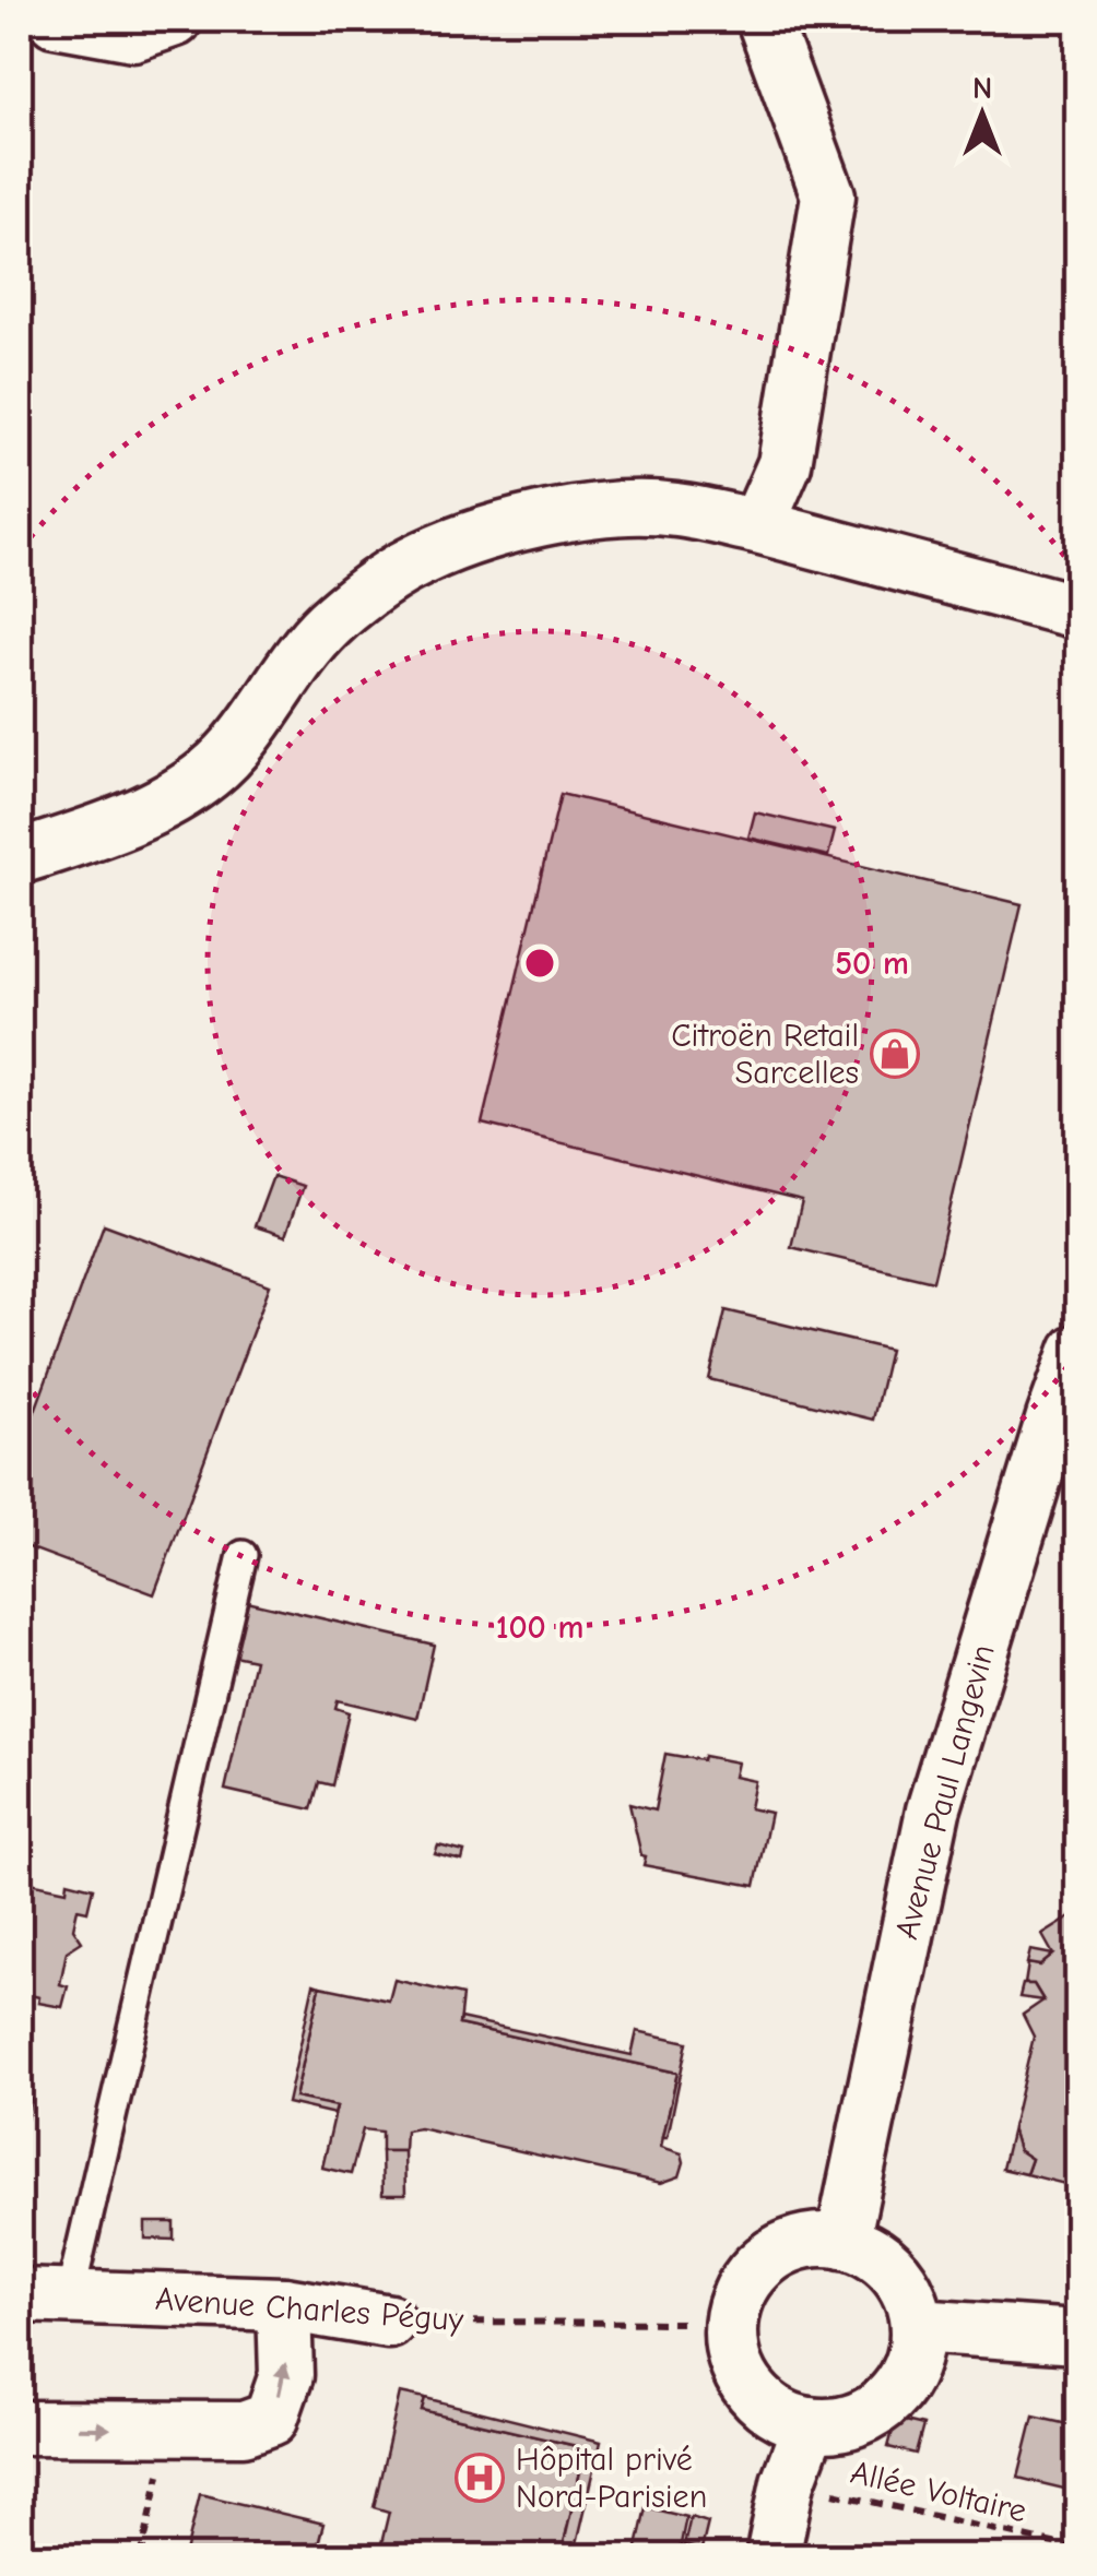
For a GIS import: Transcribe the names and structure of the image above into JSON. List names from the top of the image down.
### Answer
{
  "streets": {
    "street": ["Avenue Paul Langevin", "Avenue Charles Péguy"],
    "path": ["Allée Voltaire"]
  },
  "crossings": [
    ["Avenue Paul Langevin", "Avenue Charles Péguy"]
  ],
  "places": {
    "shop": ["Citroën Retail Sarcelles"],
    "hospital": ["Hôpital privé Nord-Parisien"]
  },
  "north": "top",
  "rings": ["50 m", "100 m"]
}
